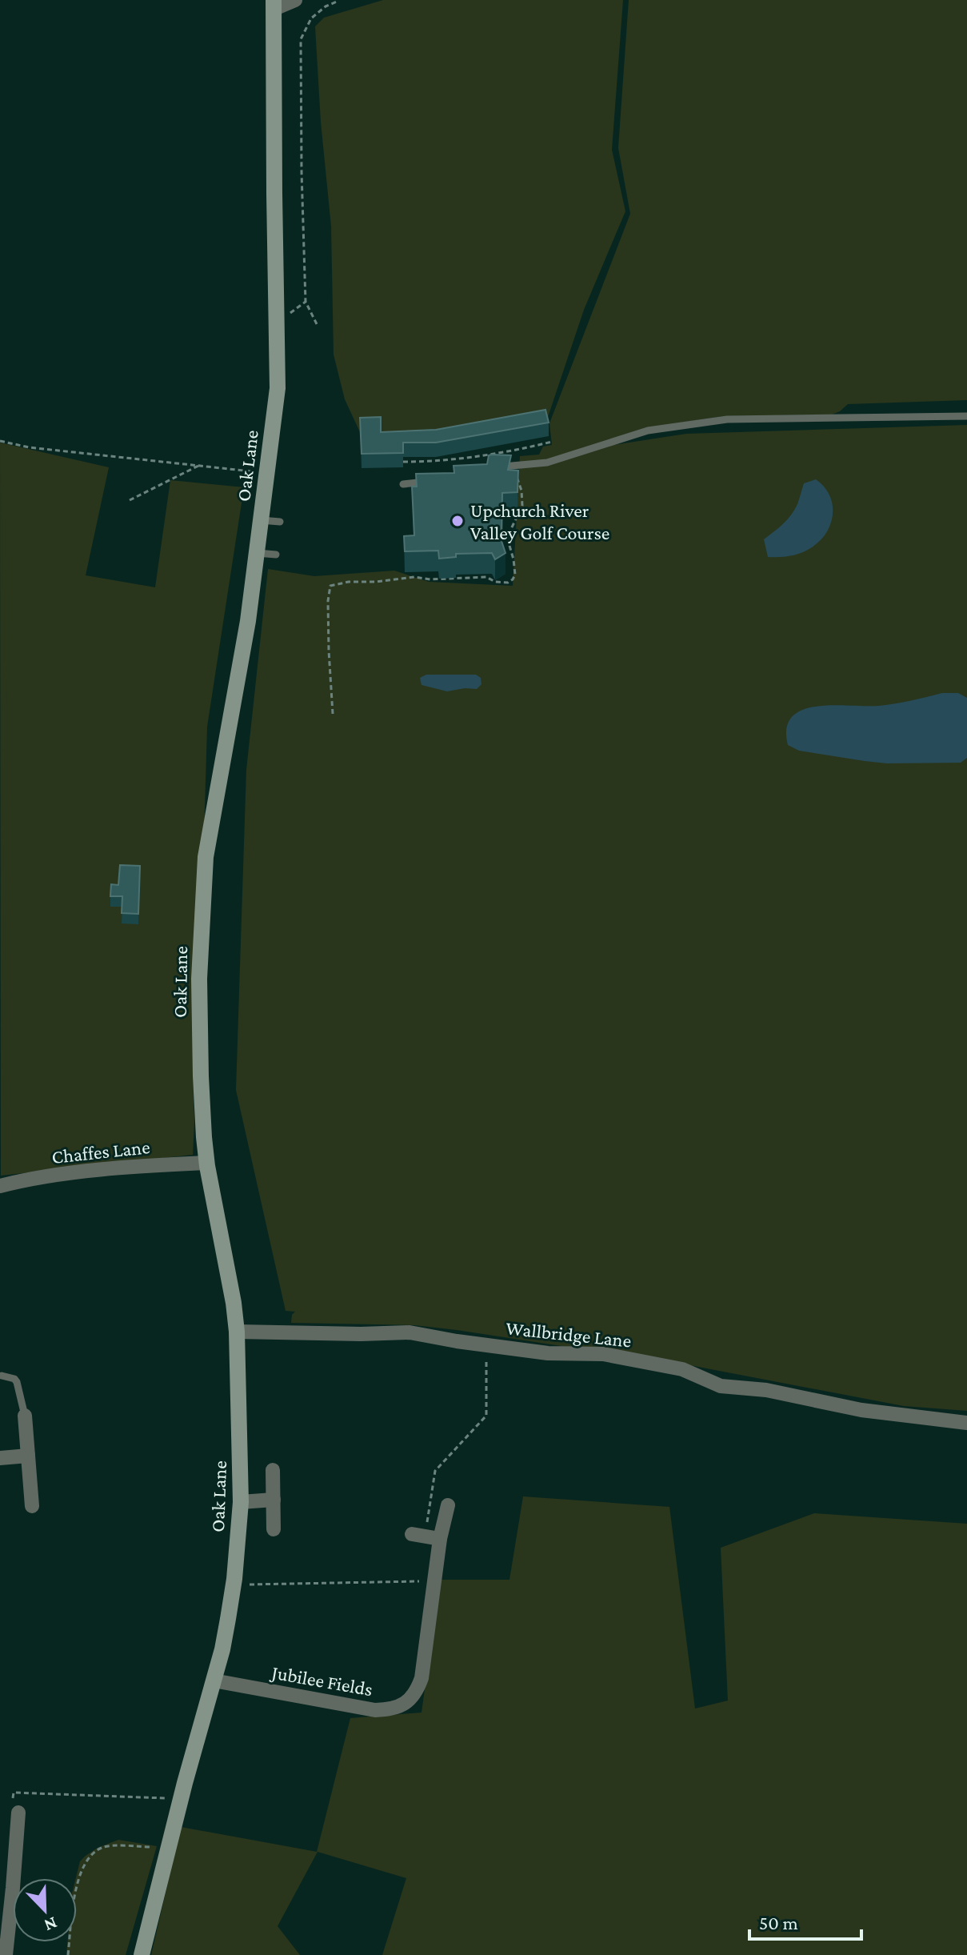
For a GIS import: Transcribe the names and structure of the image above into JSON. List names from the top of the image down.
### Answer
{
  "streets": {
    "street": [
      "Oak Lane",
      "Chaffes Lane",
      "Wallbridge Lane",
      "Jubilee Fields"
    ]
  },
  "crossings": [
    ["Oak Lane", "Chaffes Lane"],
    ["Oak Lane", "Wallbridge Lane"],
    ["Oak Lane", "Jubilee Fields"]
  ],
  "places": ["Upchurch River Valley Golf Course"],
  "scale_bar": "50 m",
  "north": "bottom right"
}
